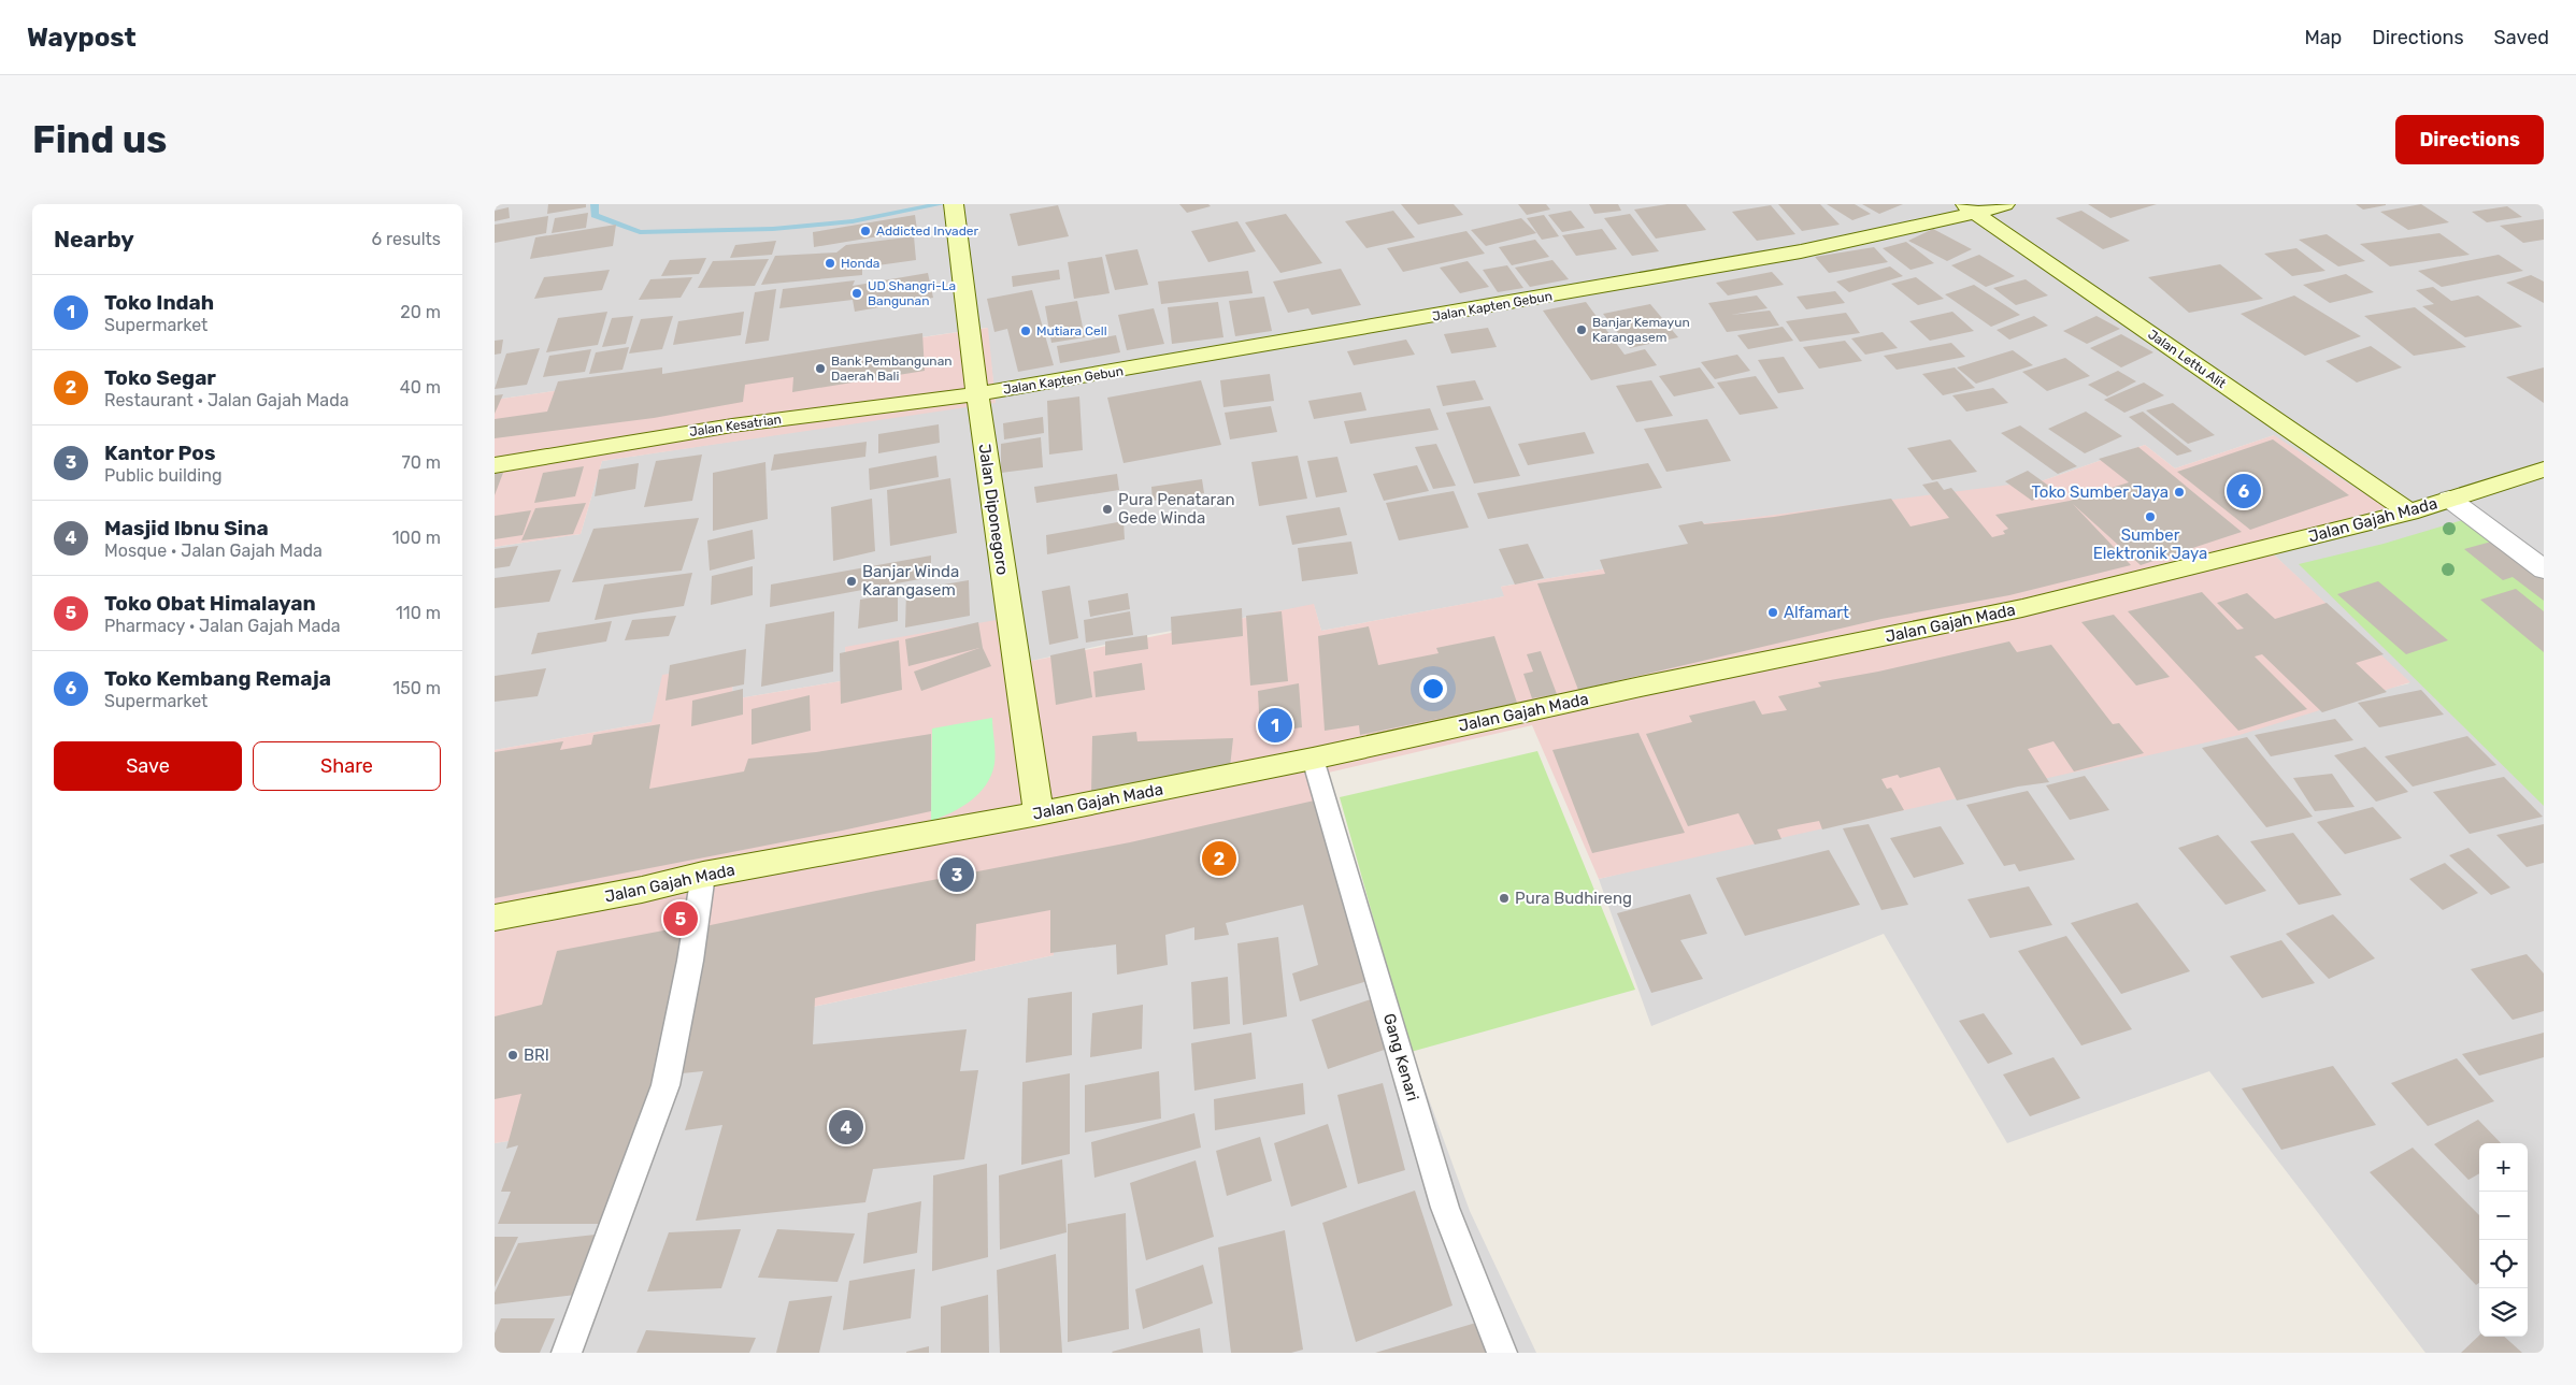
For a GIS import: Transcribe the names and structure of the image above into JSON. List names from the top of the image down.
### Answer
{
  "streets": {
    "street": [
      "Jalan Kapten Gebun",
      "Jalan Lettu Alit",
      "Jalan Kesatrian",
      "Jalan Diponegoro",
      "Jalan Gajah Mada"
    ],
    "lane": ["Gang Kenari"]
  },
  "crossings": [
    ["Jalan Kapten Gebun", "Jalan Lettu Alit"],
    ["Jalan Kapten Gebun", "Jalan Kesatrian"],
    ["Jalan Kapten Gebun", "Jalan Diponegoro"],
    ["Jalan Lettu Alit", "Jalan Gajah Mada"],
    ["Jalan Kesatrian", "Jalan Diponegoro"],
    ["Jalan Diponegoro", "Jalan Gajah Mada"],
    ["Jalan Gajah Mada", "Gang Kenari"]
  ],
  "places": [
    "Addicted Invader",
    "Honda",
    "UD Shangri-La Bangunan",
    "Banjar Kemayun Karangasem",
    "Mutiara Cell",
    "Bank Pembangunan Daerah Bali",
    "Toko Sumber Jaya",
    "Pura Penataran Gede Winda",
    "Sumber Elektronik Jaya",
    "Banjar Winda Karangasem",
    "Alfamart",
    "Pura Budhireng",
    "BRI"
  ],
  "page": {
    "header": "Waypost",
    "nav": ["Map", "Directions", "Saved"],
    "buttons": [
      "Directions",
      ["Save", "Share"]
    ],
    "title": "Find us",
    "heading": ["Nearby", "6 results"],
    "list": [
      {
        "mark": "1",
        "name": "Toko Indah",
        "note": "Supermarket",
        "value": "20 m"
      },
      {
        "mark": "2",
        "name": "Toko Segar",
        "note": "Restaurant · Jalan Gajah Mada",
        "value": "40 m"
      },
      {
        "mark": "3",
        "name": "Kantor Pos",
        "note": "Public building",
        "value": "70 m"
      },
      {
        "mark": "4",
        "name": "Masjid Ibnu Sina",
        "note": "Mosque · Jalan Gajah Mada",
        "value": "100 m"
      },
      {
        "mark": "5",
        "name": "Toko Obat Himalayan",
        "note": "Pharmacy · Jalan Gajah Mada",
        "value": "110 m"
      },
      {
        "mark": "6",
        "name": "Toko Kembang Remaja",
        "note": "Supermarket",
        "value": "150 m"
      }
    ],
    "pins": [
      "6",
      "1",
      "2",
      "3",
      "5",
      "4"
    ],
    "map_buttons": ["+", "−"]
  }
}
